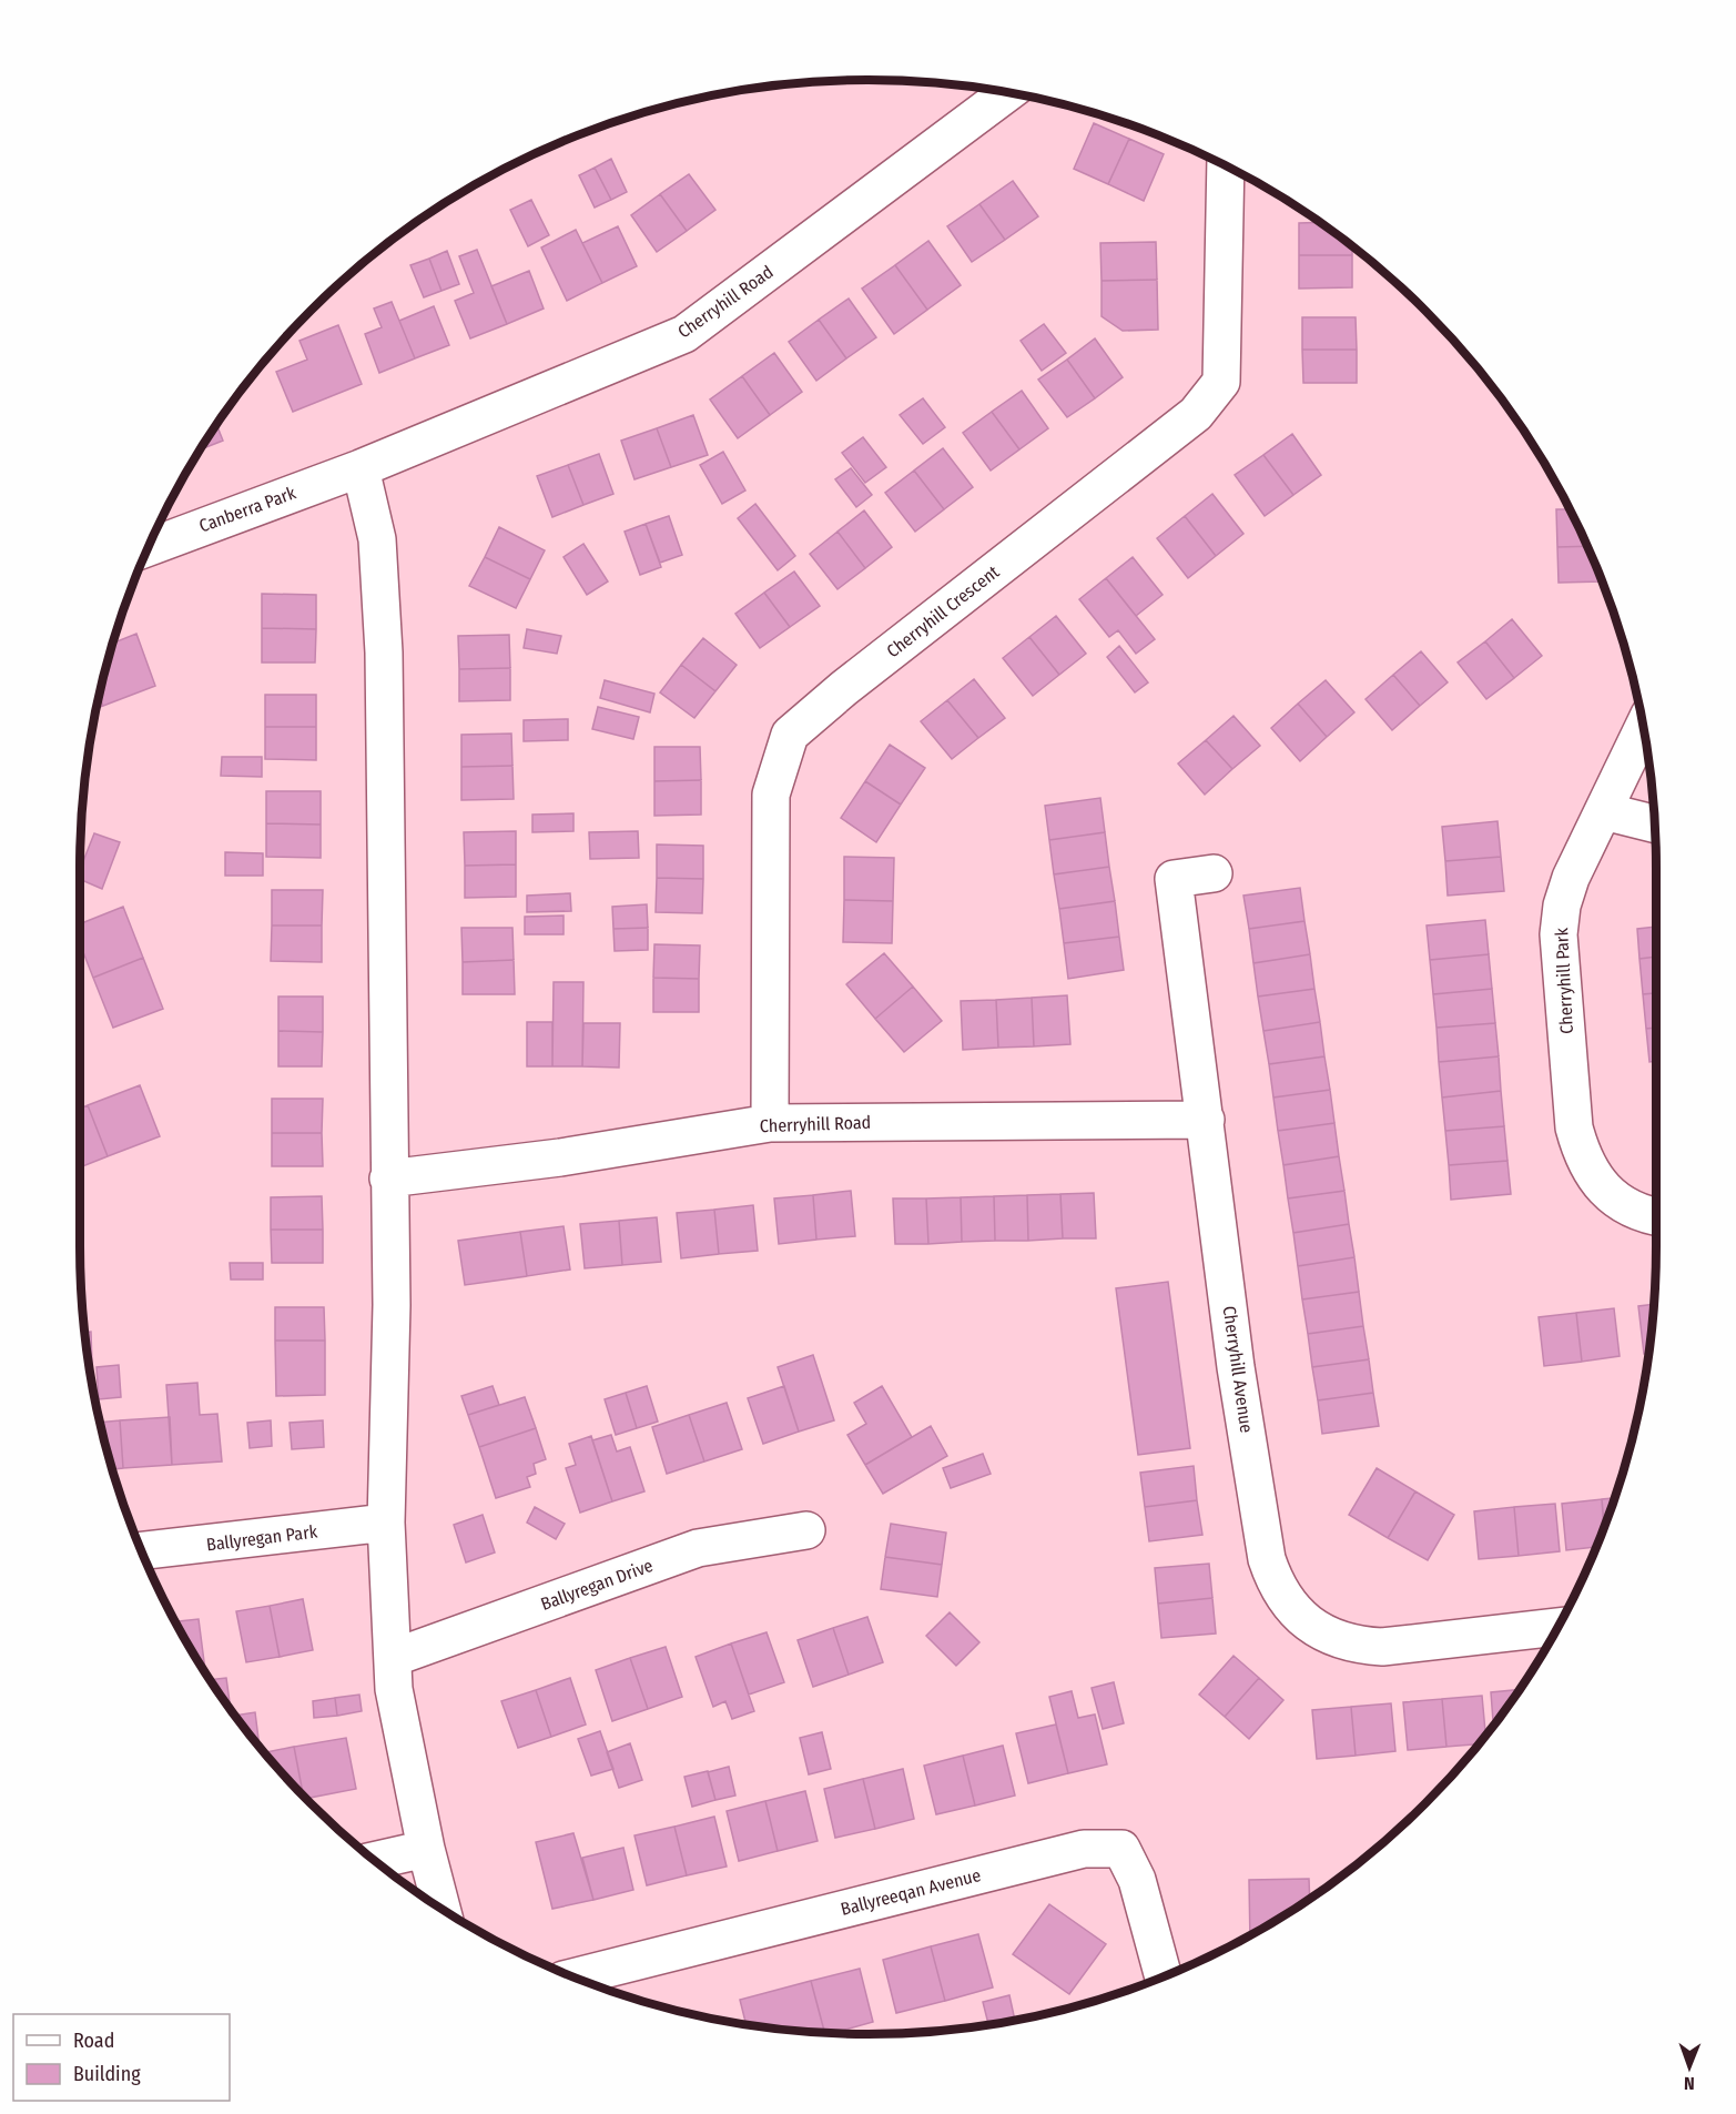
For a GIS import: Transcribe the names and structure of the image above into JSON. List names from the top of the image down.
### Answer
{
  "streets": {
    "street": [
      "Cherryhill Road",
      "Canberra Park",
      "Cherryhill Crescent",
      "Cherryhill Park",
      "Cherryhill Avenue",
      "Ballyregan Park",
      "Ballyregan Drive",
      "Ballyreeqan Avenue"
    ]
  },
  "crossings": [
    ["Cherryhill Road", "Canberra Park"],
    ["Cherryhill Road", "Cherryhill Crescent"],
    ["Cherryhill Road", "Cherryhill Avenue"]
  ],
  "legend": ["Road", "Building"],
  "north": "bottom"
}
